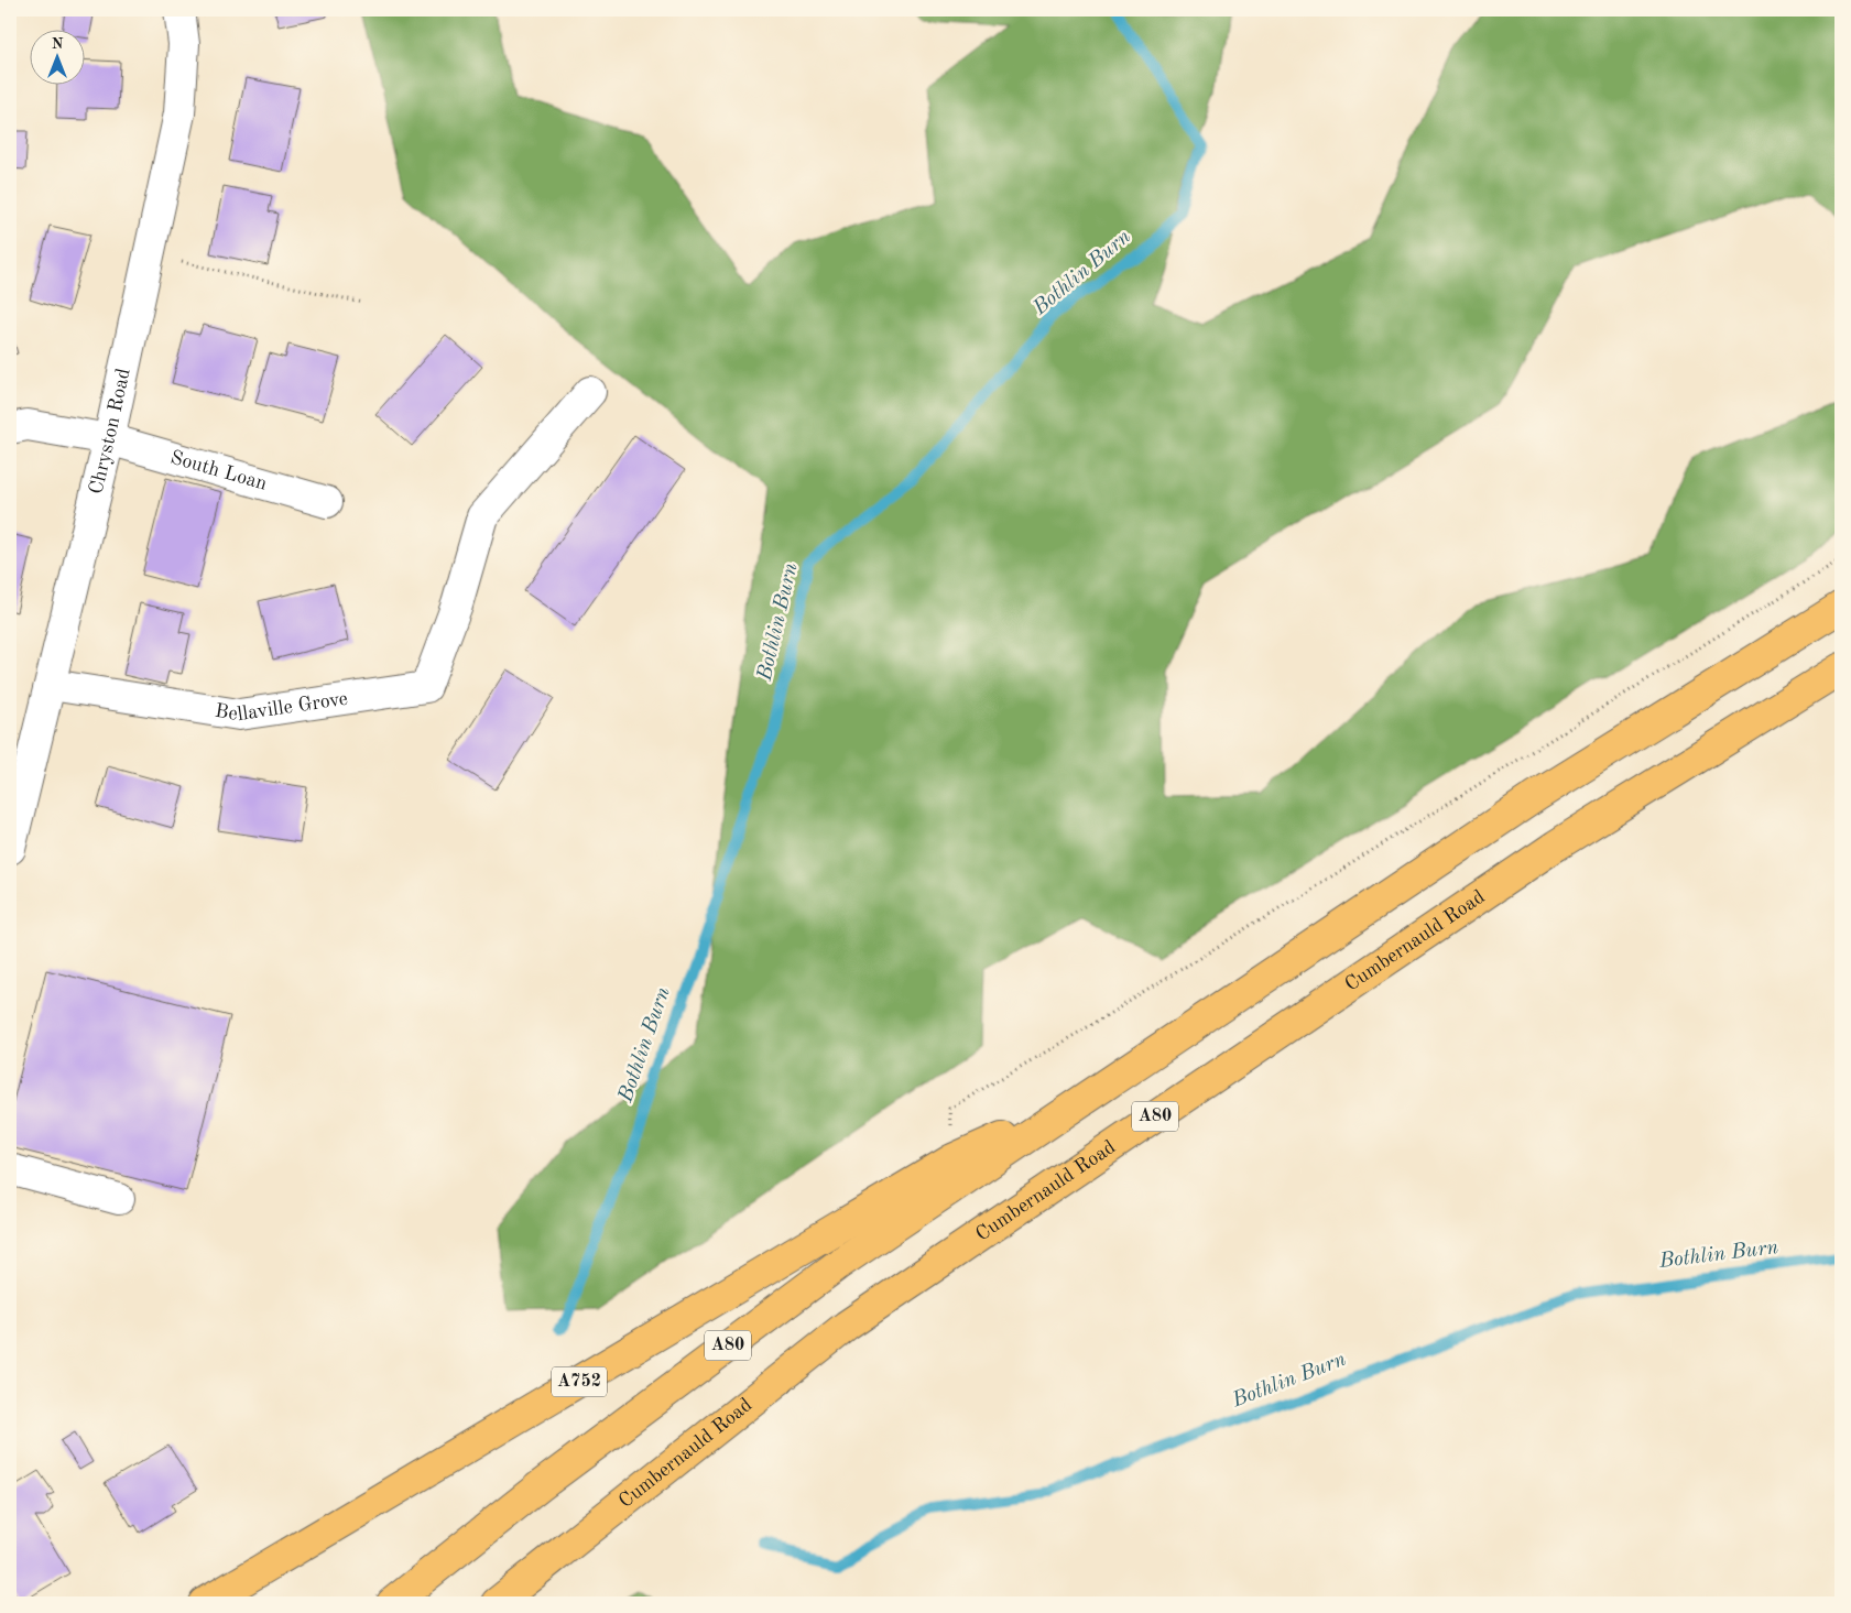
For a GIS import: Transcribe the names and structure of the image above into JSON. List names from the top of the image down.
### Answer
{
  "streets": {
    "main road": ["Cumbernauld Road", "A80", "A752"],
    "street": ["Chryston Road", "South Loan", "Bellaville Grove"]
  },
  "crossings": [
    ["Chryston Road", "South Loan"],
    ["Chryston Road", "Bellaville Grove"]
  ],
  "water": ["Bothlin Burn"],
  "north": "top"
}
